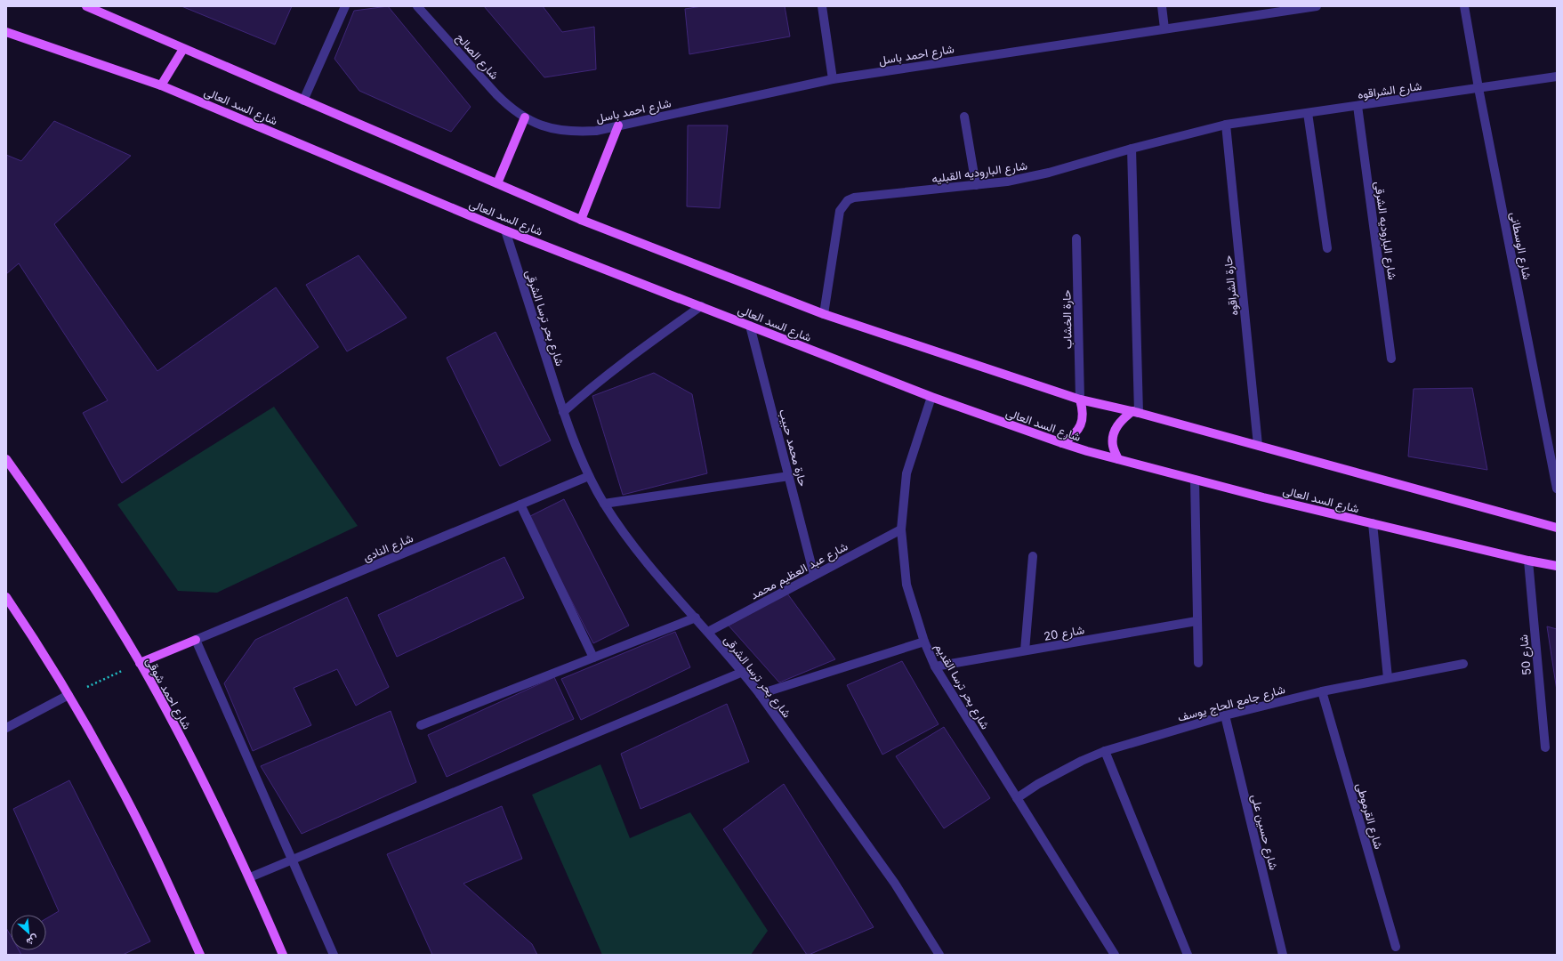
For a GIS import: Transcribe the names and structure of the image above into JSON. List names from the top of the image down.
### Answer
{
  "streets": {
    "main road": ["شارع السد العالى", "شارع احمد شوقى"],
    "street": [
      "شارع احمد باسل",
      "شارع الصالح",
      "شارع الشراقوه",
      "شارع الباروديه القبليه",
      "شارع الباروديه الشرقى",
      "شارع الوسطانى",
      "حارة الشراقوه",
      "شارع بحر ترسا الشرقى",
      "حارة الخشاب",
      "حارة محمد حبيب",
      "شارع النادى",
      "شارع عبد العظيم محمد",
      "شارع 20",
      "شارع 50",
      "شارع بحر ترسا القديم",
      "شارع جامع الحاج يوسف",
      "شارع القرموطى",
      "شارع حسين على"
    ]
  },
  "crossings": [
    ["شارع احمد باسل", "شارع الصالح"],
    ["شارع الشراقوه", "شارع الباروديه القبليه"],
    ["شارع الشراقوه", "شارع الباروديه الشرقى"],
    ["شارع الشراقوه", "شارع الوسطانى"],
    ["شارع الشراقوه", "حارة الشراقوه"],
    ["شارع السد العالى", "شارع بحر ترسا الشرقى"],
    ["شارع السد العالى", "حارة محمد حبيب"],
    ["شارع السد العالى", "شارع 50"],
    ["شارع السد العالى", "شارع بحر ترسا القديم"],
    ["شارع الباروديه القبليه", "حارة الشراقوه"],
    ["شارع بحر ترسا الشرقى", "شارع النادى"],
    ["شارع بحر ترسا الشرقى", "شارع عبد العظيم محمد"],
    ["حارة محمد حبيب", "شارع عبد العظيم محمد"],
    ["شارع عبد العظيم محمد", "شارع بحر ترسا القديم"],
    ["شارع 20", "شارع بحر ترسا القديم"],
    ["شارع بحر ترسا القديم", "شارع جامع الحاج يوسف"],
    ["شارع جامع الحاج يوسف", "شارع القرموطى"],
    ["شارع جامع الحاج يوسف", "شارع حسين على"]
  ],
  "north": "bottom right"
}
